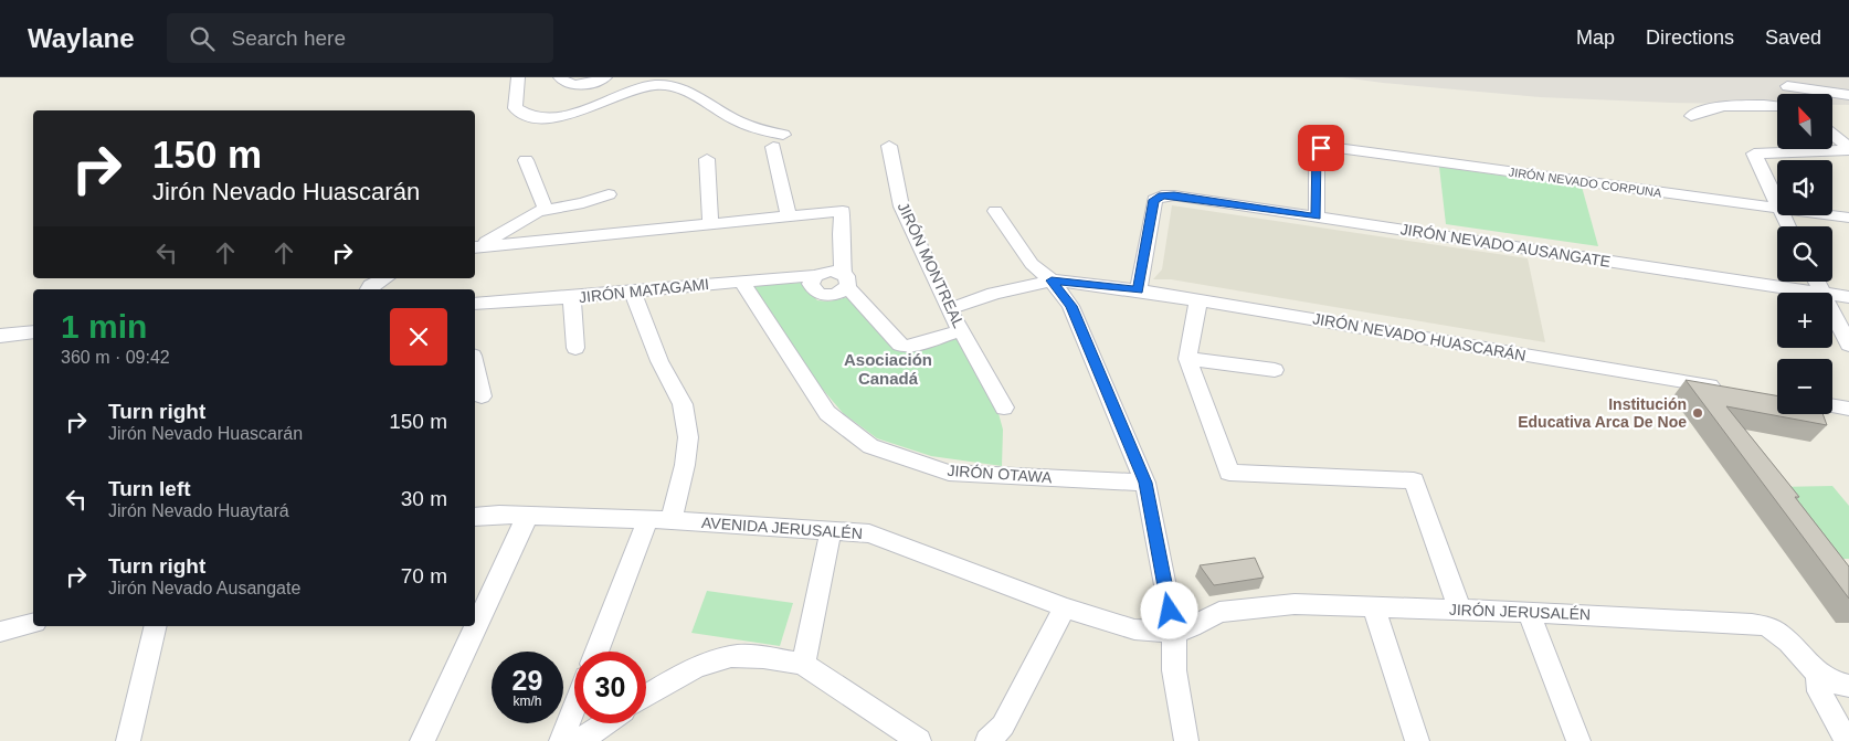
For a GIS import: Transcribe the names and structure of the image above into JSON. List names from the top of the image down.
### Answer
{
  "streets": {
    "street": [
      "JIRÓN NEVADO CORPUNA",
      "JIRÓN NEVADO AUSANGATE",
      "JIRÓN MONTREAL",
      "JIRÓN MATAGAMI",
      "JIRÓN NEVADO HUASCARÁN",
      "JIRÓN OTAWA",
      "AVENIDA JERUSALÉN",
      "JIRÓN JERUSALÉN"
    ]
  },
  "crossings": [
    ["JIRÓN NEVADO CORPUNA", "JIRÓN NEVADO AUSANGATE"],
    ["JIRÓN NEVADO AUSANGATE", "JIRÓN NEVADO HUASCARÁN"],
    ["JIRÓN MATAGAMI", "JIRÓN OTAWA"],
    ["AVENIDA JERUSALÉN", "JIRÓN JERUSALÉN"]
  ],
  "districts": ["Asociación Canadá"],
  "places": ["Institución Educativa Arca De Noe"],
  "north": "top left",
  "page": {
    "header": "Waylane",
    "search": "Search here",
    "nav": ["Map", "Directions", "Saved"],
    "map_buttons": ["+", "−"],
    "turn": ["150 m", "Jirón Nevado Huascarán"],
    "heading": ["1 min", "360 m · 09:42"],
    "list": [
      {
        "name": "Turn right",
        "note": "Jirón Nevado Huascarán",
        "value": "150 m"
      },
      {
        "name": "Turn left",
        "note": "Jirón Nevado Huaytará",
        "value": "30 m"
      },
      {
        "name": "Turn right",
        "note": "Jirón Nevado Ausangate",
        "value": "70 m"
      }
    ],
    "speed": "29 km/h",
    "limit": "30"
  }
}
